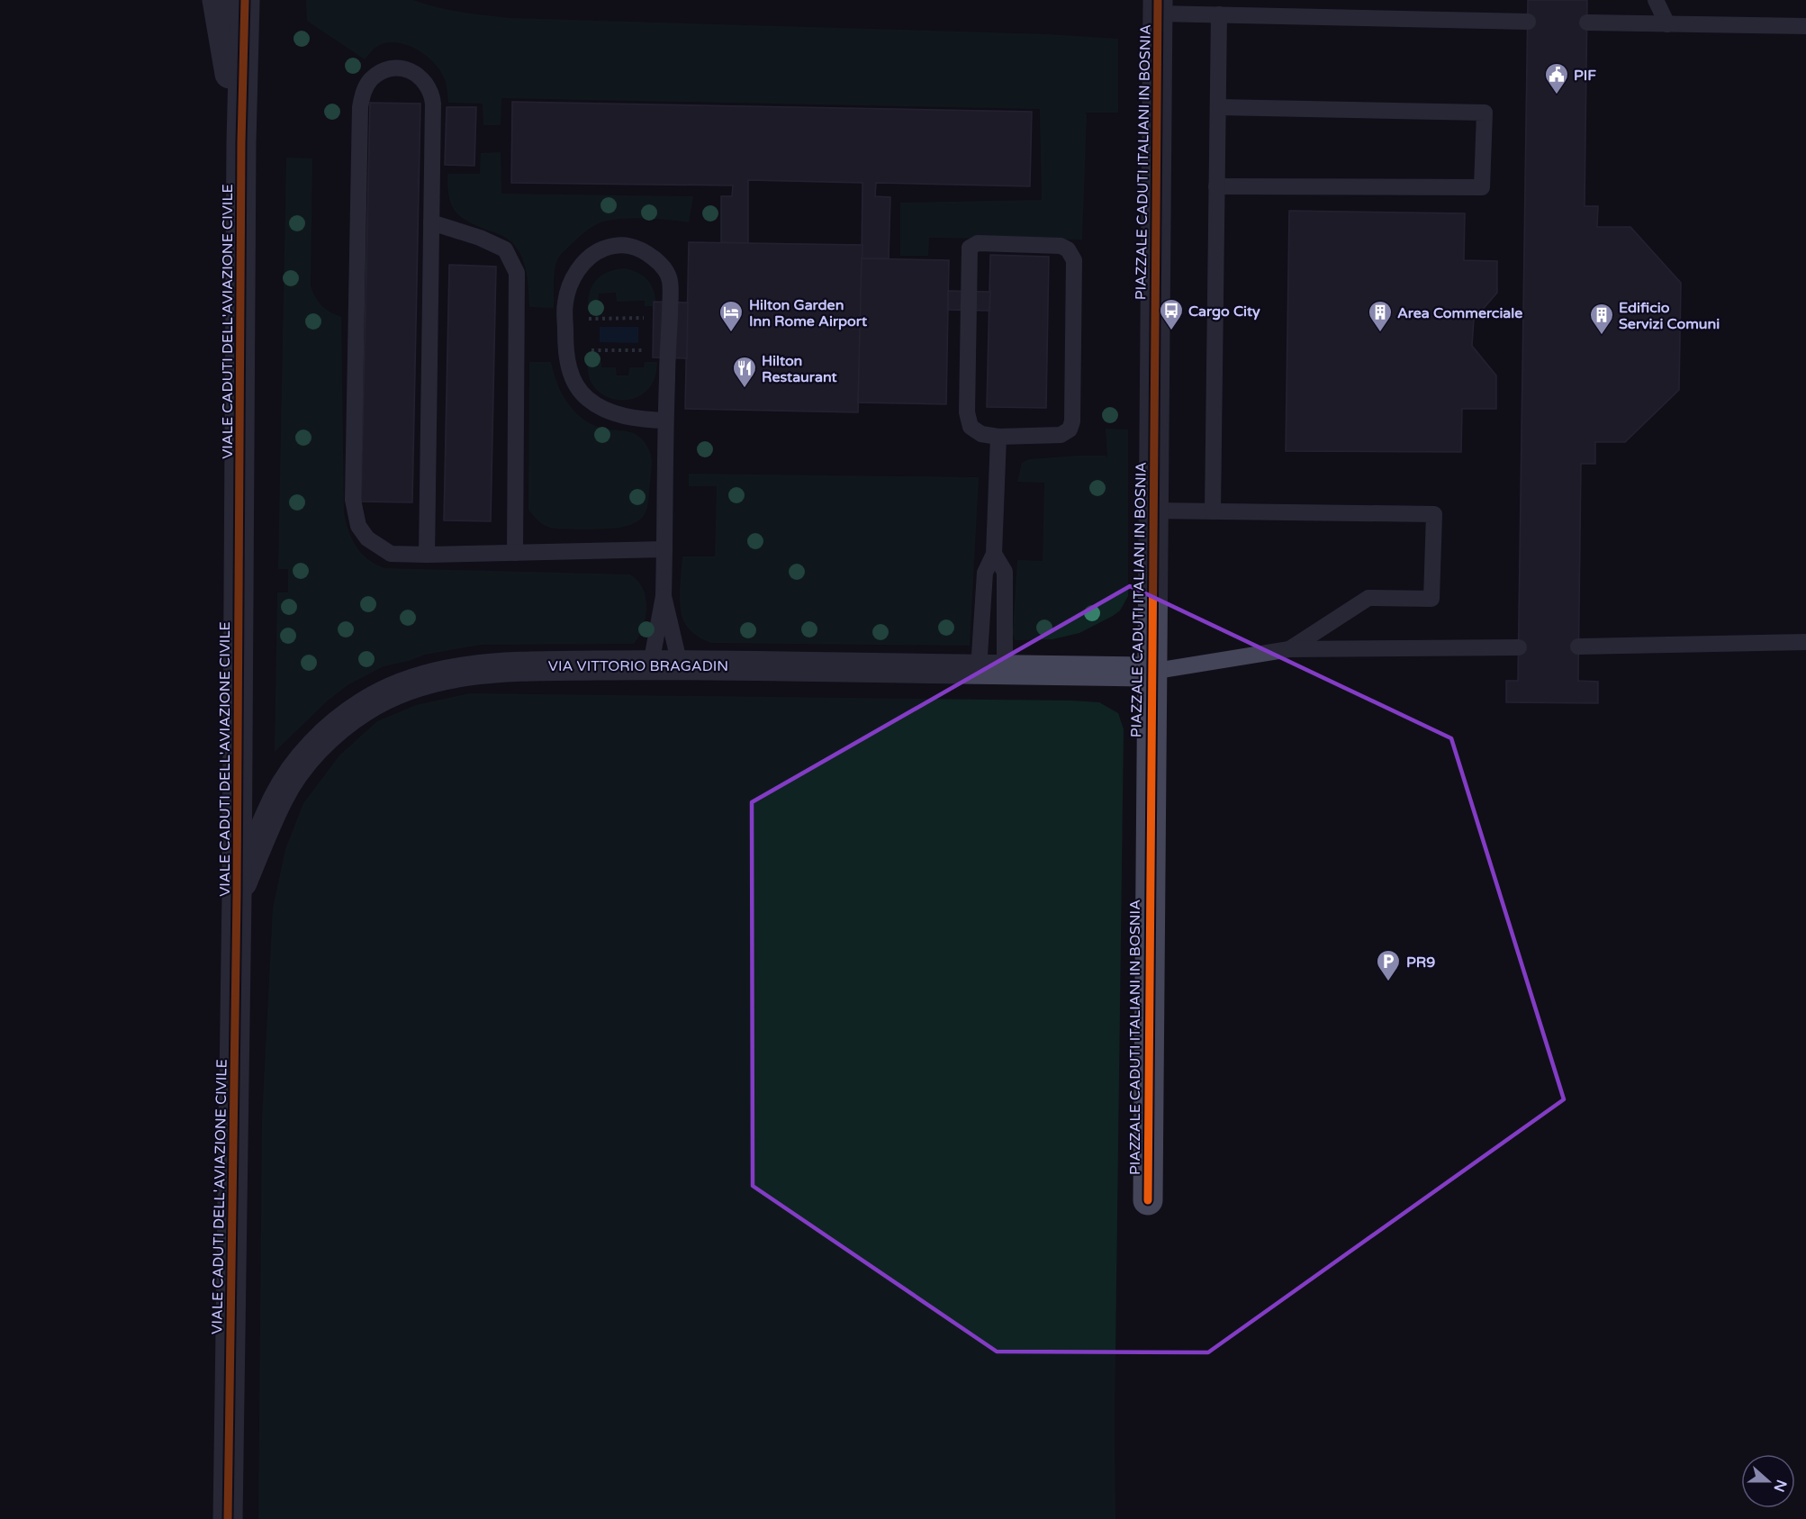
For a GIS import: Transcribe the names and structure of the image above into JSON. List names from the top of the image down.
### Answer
{
  "streets": {
    "street": ["PIAZZALE CADUTI ITALIANI IN BOSNIA", "VIALE CADUTI DELL'AVIAZIONE CIVILE", "VIA VITTORIO BRAGADIN"]
  },
  "crossings": [
    ["PIAZZALE CADUTI ITALIANI IN BOSNIA", "VIA VITTORIO BRAGADIN"],
    ["VIALE CADUTI DELL'AVIAZIONE CIVILE", "VIA VITTORIO BRAGADIN"]
  ],
  "places": {
    "public building": ["PIF"],
    "bus stop": ["Cargo City"],
    "hotel": ["Hilton Garden Inn Rome Airport"],
    "building": ["Area Commerciale", "Edificio Servizi Comuni"],
    "restaurant": ["Hilton Restaurant"],
    "parking": ["PR9"]
  },
  "north": "right"
}
